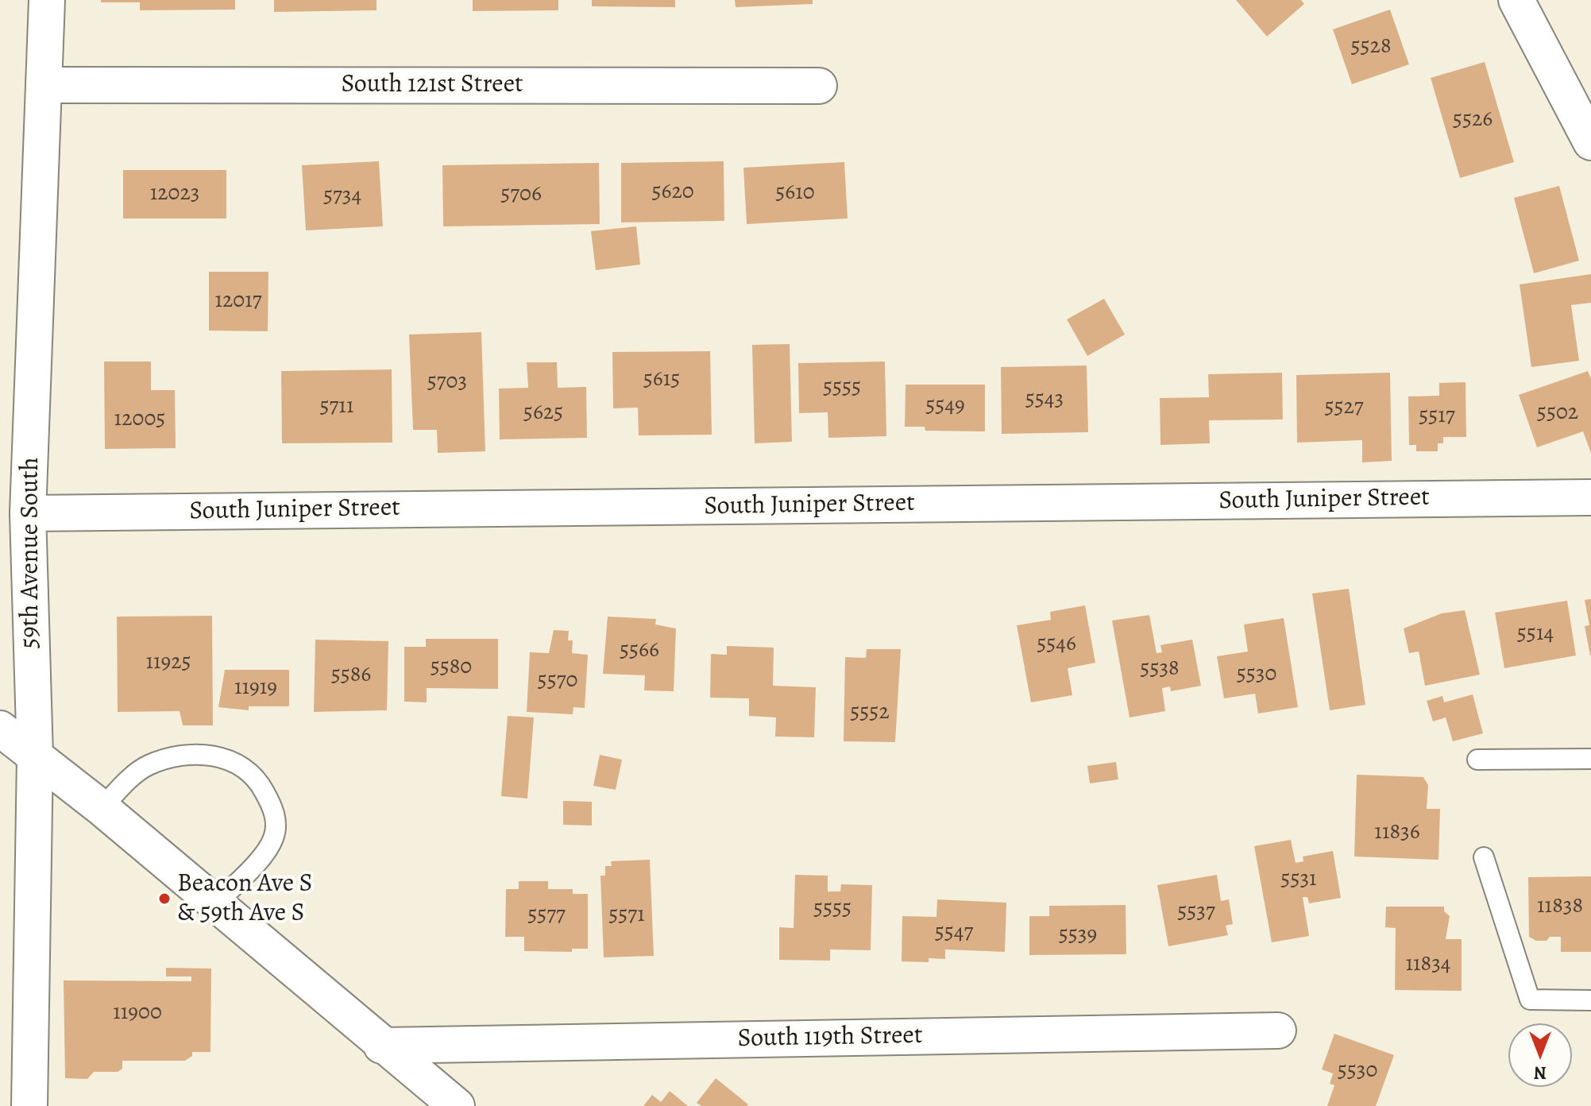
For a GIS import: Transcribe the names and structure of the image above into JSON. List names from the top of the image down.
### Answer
{
  "streets": {
    "street": [
      "South 121st Street",
      "South Juniper Street",
      "59th Avenue South",
      "South 119th Street"
    ]
  },
  "crossings": [
    ["South 121st Street", "59th Avenue South"],
    ["South Juniper Street", "59th Avenue South"]
  ],
  "places": ["Beacon Ave S & 59th Ave S"],
  "house_numbers": [
    "5528",
    "5526",
    "5620",
    "5610",
    "12023",
    "5706",
    "5734",
    "12017",
    "5615",
    "5703",
    "5555",
    "5543",
    "5549",
    "5711",
    "5527",
    "5625",
    "5502",
    "5517",
    "12005",
    "5514",
    "5546",
    "5566",
    "11925",
    "5580",
    "5538",
    "5530",
    "5586",
    "5570",
    "11919",
    "5552",
    "11836",
    "5531",
    "11838",
    "5555",
    "5537",
    "5577",
    "5571",
    "5547",
    "5539",
    "11834",
    "11900",
    "5530"
  ],
  "north": "bottom"
}
